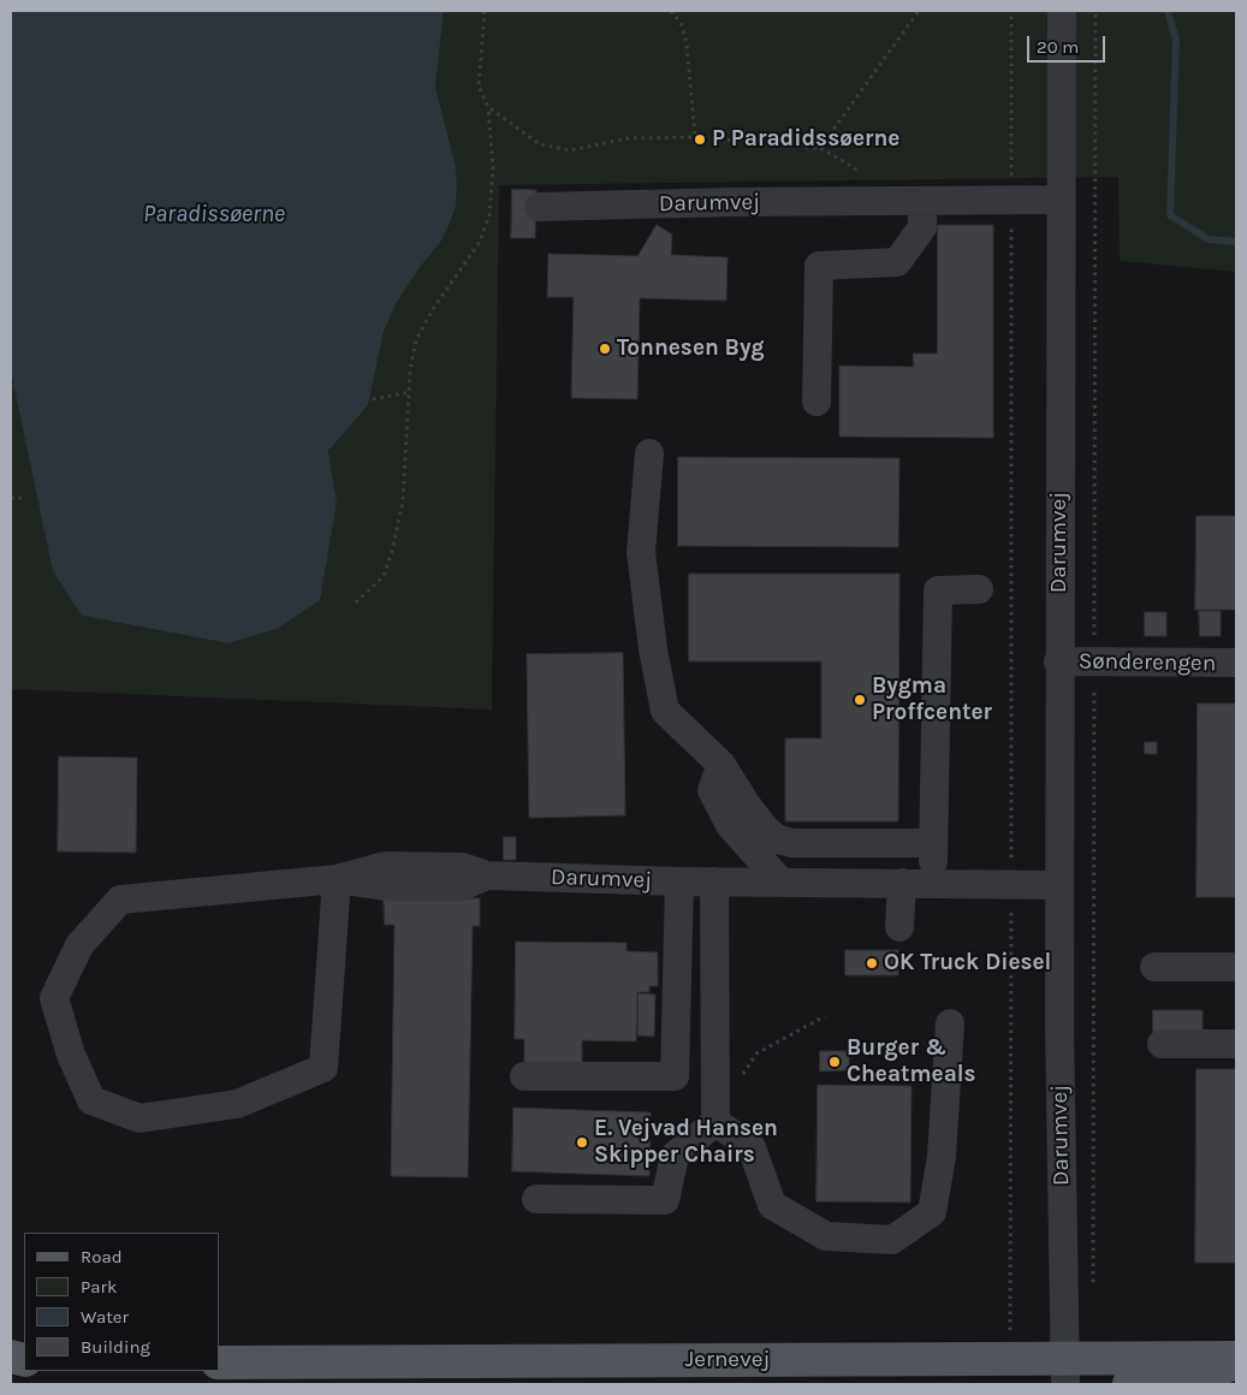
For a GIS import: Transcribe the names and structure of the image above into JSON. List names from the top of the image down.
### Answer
{
  "streets": {
    "main road": ["Jernevej"],
    "street": ["Darumvej", "Sønderengen"]
  },
  "crossings": [
    ["Darumvej", "Sønderengen"],
    ["Darumvej", "Jernevej"]
  ],
  "water": ["Paradissøerne"],
  "places": [
    "P Paradidssøerne",
    "Tonnesen Byg",
    "Bygma Proffcenter",
    "OK Truck Diesel",
    "Burger & Cheatmeals",
    "E. Vejvad Hansen Skipper Chairs"
  ],
  "legend": [
    "Road",
    "Park",
    "Water",
    "Building"
  ],
  "scale_bar": "20 m"
}
